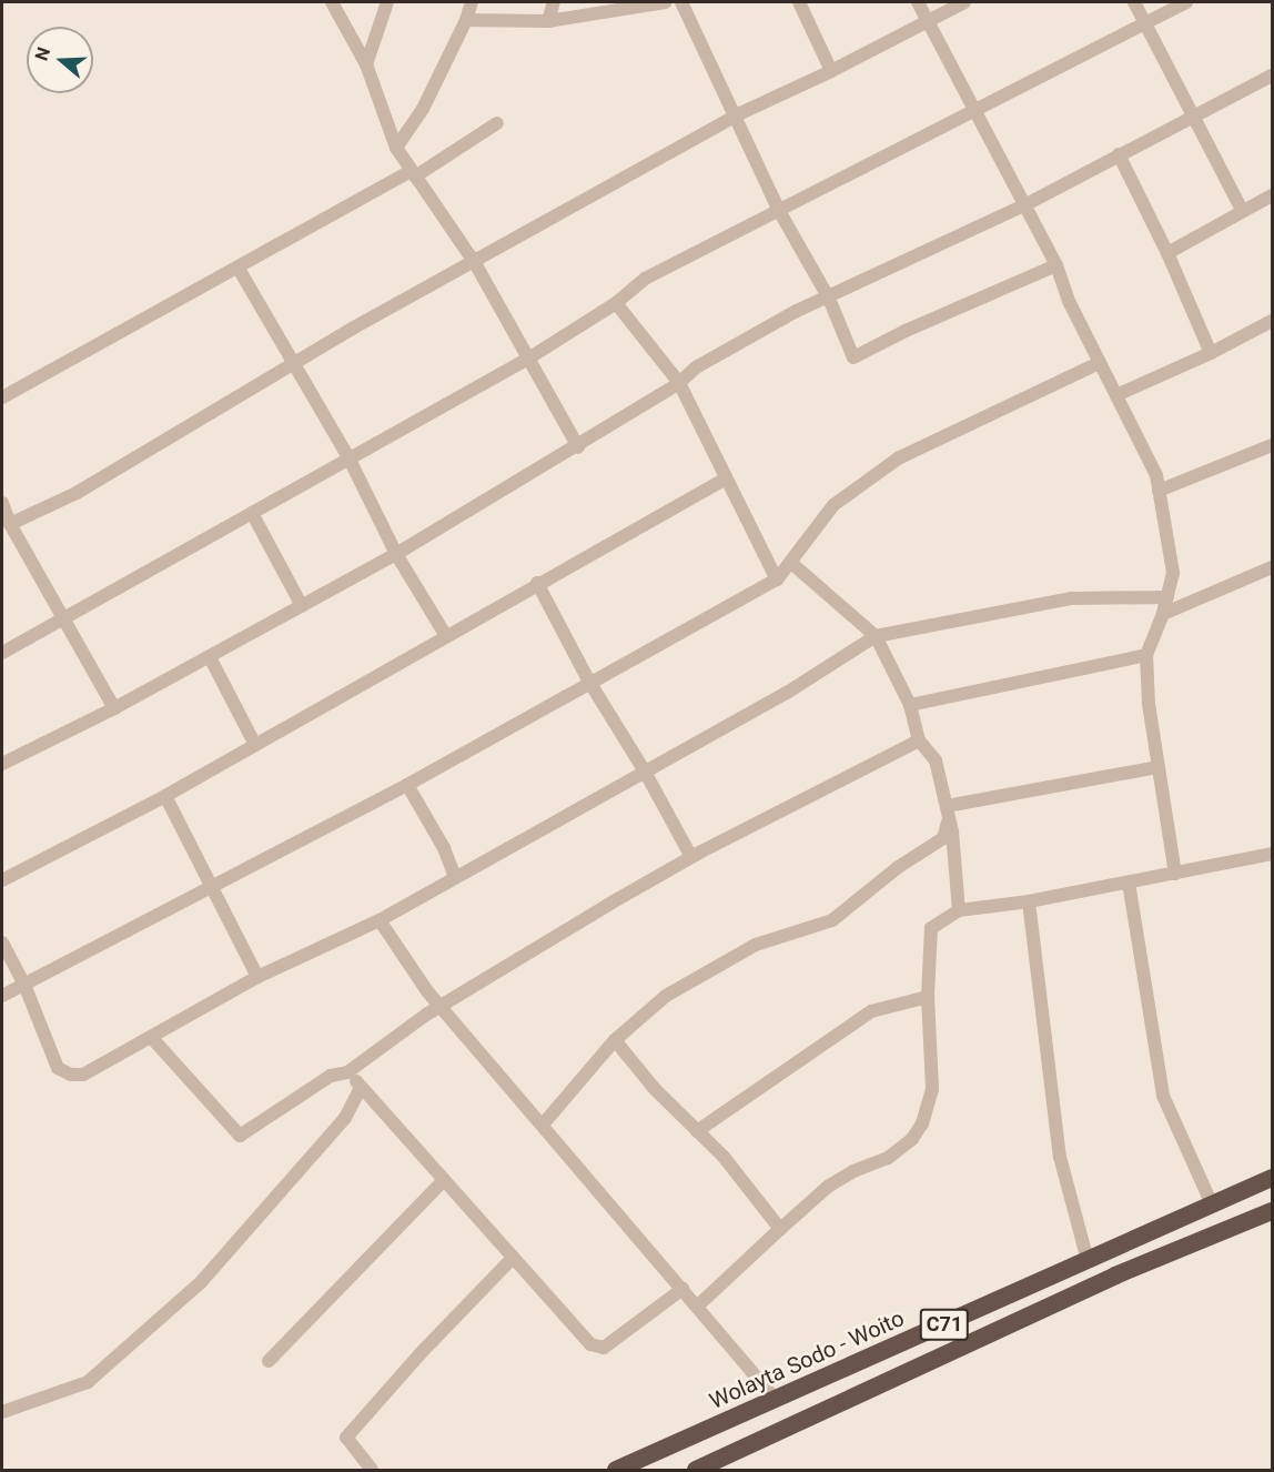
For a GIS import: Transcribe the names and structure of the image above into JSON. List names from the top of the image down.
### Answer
{
  "streets": {
    "highway": ["C71", "Wolayta Sodo - Woito"]
  },
  "north": "left"
}
